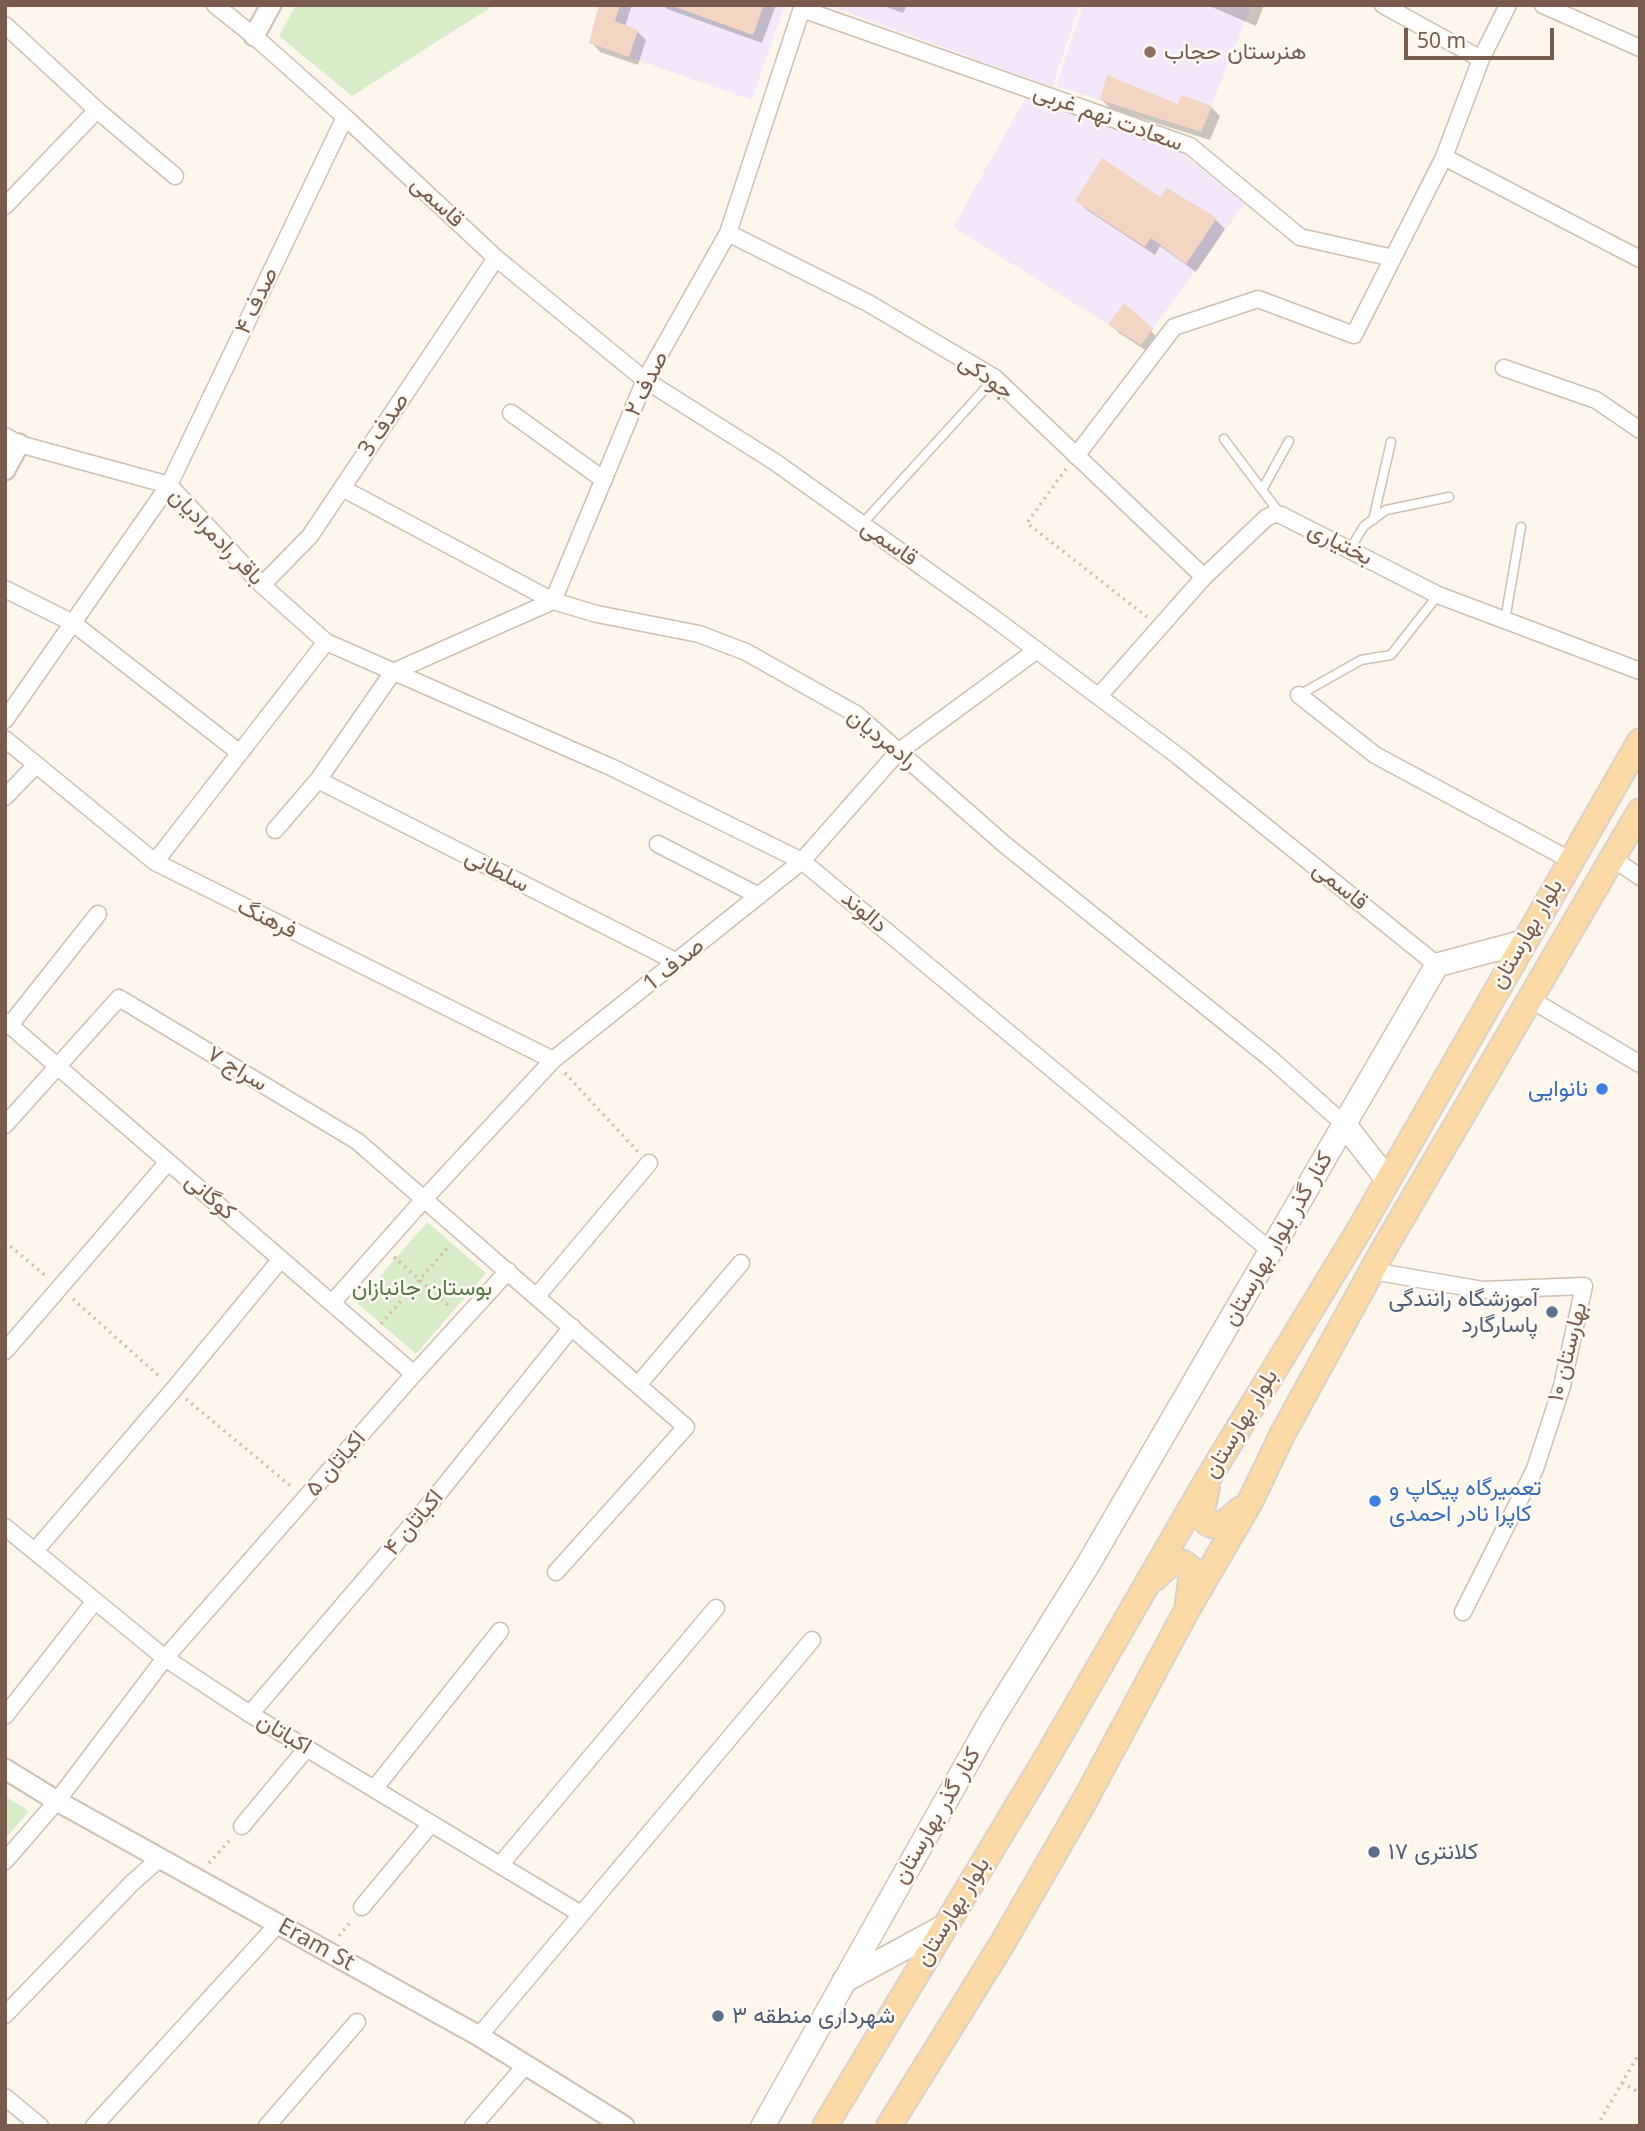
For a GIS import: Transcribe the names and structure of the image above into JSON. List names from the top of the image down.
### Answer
{
  "streets": {
    "main road": ["بلوار بهارستان", "کنار گذر بلوار بهارستان", "کنار گذر بهارستان"],
    "street": [
      "سعادت نهم غربی",
      "قاسمی",
      "صدف ۴",
      "جودکی",
      "صدف ۲",
      "صدف 3",
      "باقر رادمرادیان",
      "بختیاری",
      "رادمردیان",
      "سلطانی",
      "دالوند",
      "فرهنگ",
      "صدف 1",
      "سراج ۷",
      "کوگانی",
      "بهارستان ۱۰",
      "اکباتان ۵",
      "اکباتان ۴",
      "اکباتان",
      "Eram St"
    ]
  },
  "crossings": [
    ["سعادت نهم غربی", "صدف ۲"],
    ["قاسمی", "صدف ۴"],
    ["قاسمی", "صدف ۲"],
    ["قاسمی", "صدف 3"],
    ["قاسمی", "بختیاری"],
    ["قاسمی", "صدف 1"],
    ["قاسمی", "کنار گذر بلوار بهارستان"],
    ["صدف ۴", "باقر رادمرادیان"],
    ["جودکی", "صدف ۲"],
    ["جودکی", "بختیاری"],
    ["صدف ۲", "رادمردیان"],
    ["صدف 3", "باقر رادمرادیان"],
    ["صدف 3", "رادمردیان"],
    ["باقر رادمرادیان", "دالوند"],
    ["رادمردیان", "صدف 1"],
    ["رادمردیان", "کنار گذر بلوار بهارستان"],
    ["سلطانی", "صدف 1"],
    ["دالوند", "صدف 1"],
    ["دالوند", "کنار گذر بلوار بهارستان"],
    ["فرهنگ", "صدف 1"],
    ["بلوار بهارستان", "بهارستان ۱۰"],
    ["صدف 1", "سراج ۷"],
    ["صدف 1", "کوگانی"],
    ["سراج ۷", "کوگانی"],
    ["کوگانی", "اکباتان ۵"],
    ["کنار گذر بلوار بهارستان", "کنار گذر بهارستان"],
    ["اکباتان ۵", "اکباتان"],
    ["اکباتان ۵", "Eram St"],
    ["اکباتان ۴", "اکباتان"]
  ],
  "parks": ["بوستان جانبازان"],
  "places": [
    "هنرستان حجاب",
    "نانوایی",
    "آموزشگاه رانندگی پاسارگارد",
    "تعمیرگاه پیکاپ و کاپرا نادر احمدی",
    "کلانتری ۱۷",
    "شهرداری منطقه ۳"
  ],
  "scale_bar": "50 m"
}
